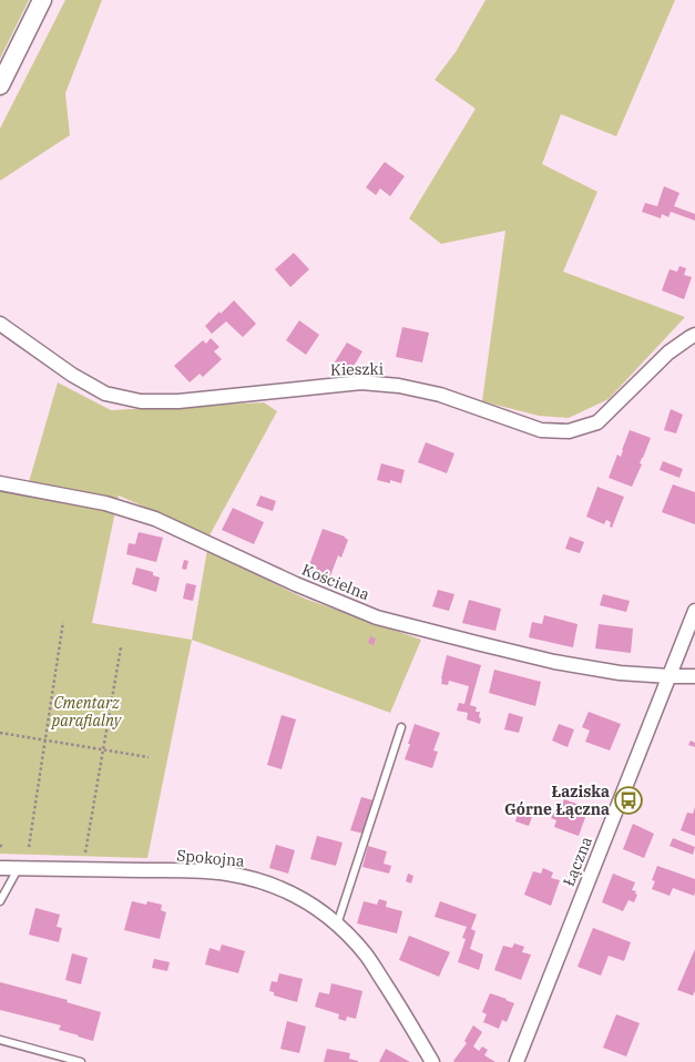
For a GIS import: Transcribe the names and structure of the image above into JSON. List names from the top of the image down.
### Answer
{
  "streets": {
    "street": [
      "Kieszki",
      "Kościelna",
      "Spokojna",
      "Łączna"
    ]
  },
  "crossings": [
    ["Kościelna", "Łączna"]
  ],
  "parks": ["Cmentarz parafialny"],
  "places": {
    "bus stop": ["Łaziska Górne Łączna"]
  }
}
